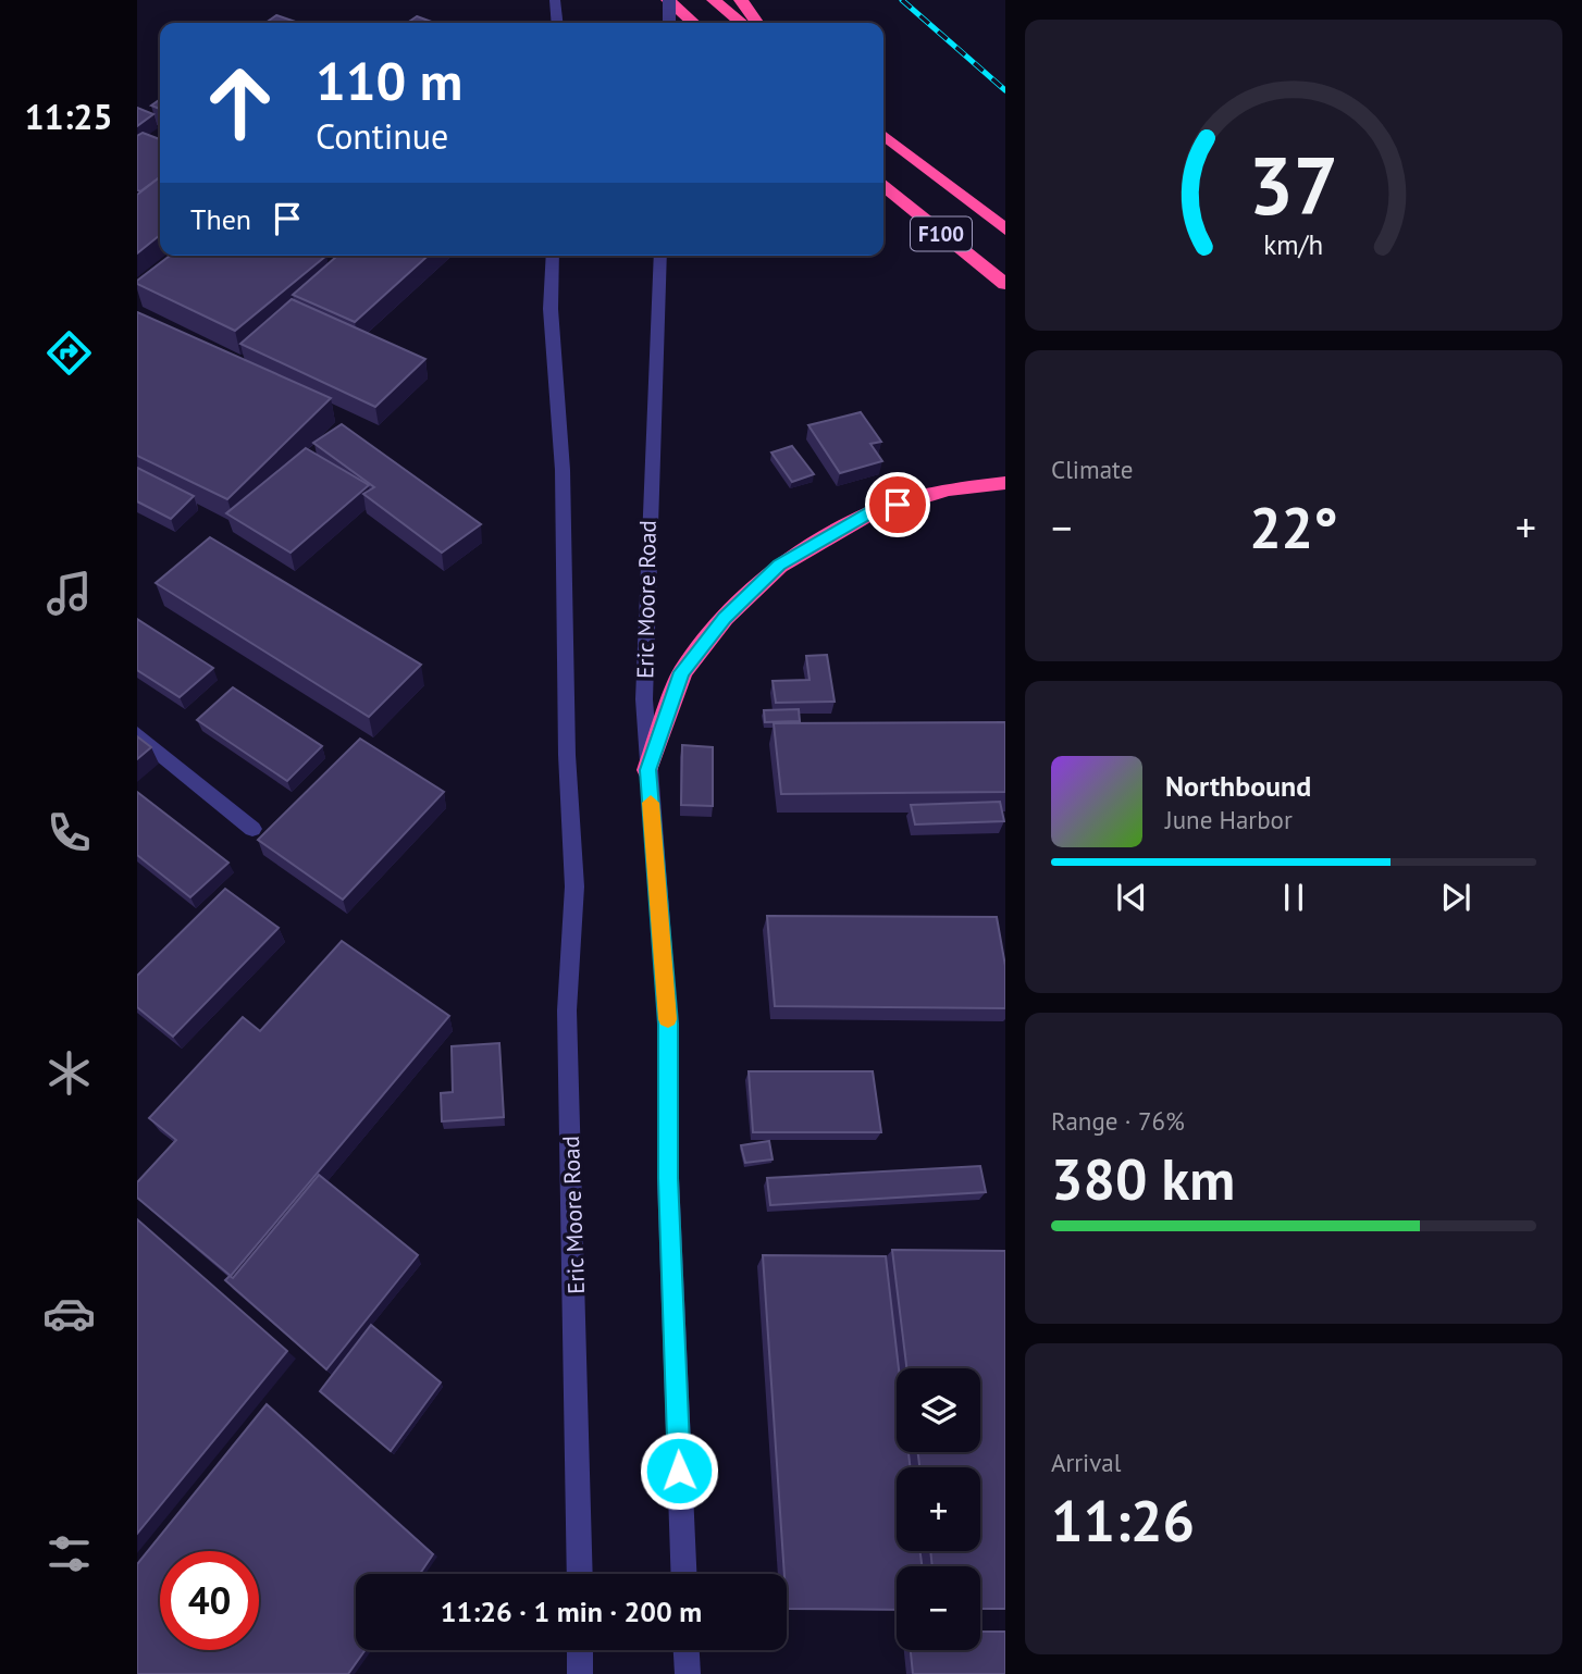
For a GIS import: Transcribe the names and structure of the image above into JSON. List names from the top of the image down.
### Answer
{
  "streets": {
    "highway": ["F100"],
    "street": ["Eric Moore Road"]
  },
  "page": {
    "tabs": "11:25",
    "turn": ["110 m", "Continue"],
    "then": "Then",
    "tile": [
      "Climate",
      ["Range · 76%", "380 km"],
      ["Arrival", "11:26"]
    ],
    "heat": ["−", "22°", "+"],
    "song": ["Northbound", "June Harbor"],
    "map_buttons": ["+", "−"],
    "limit": "40",
    "trip": "11:26 · 1 min · 200 m",
    "gauge": ["37", "km/h"]
  }
}
